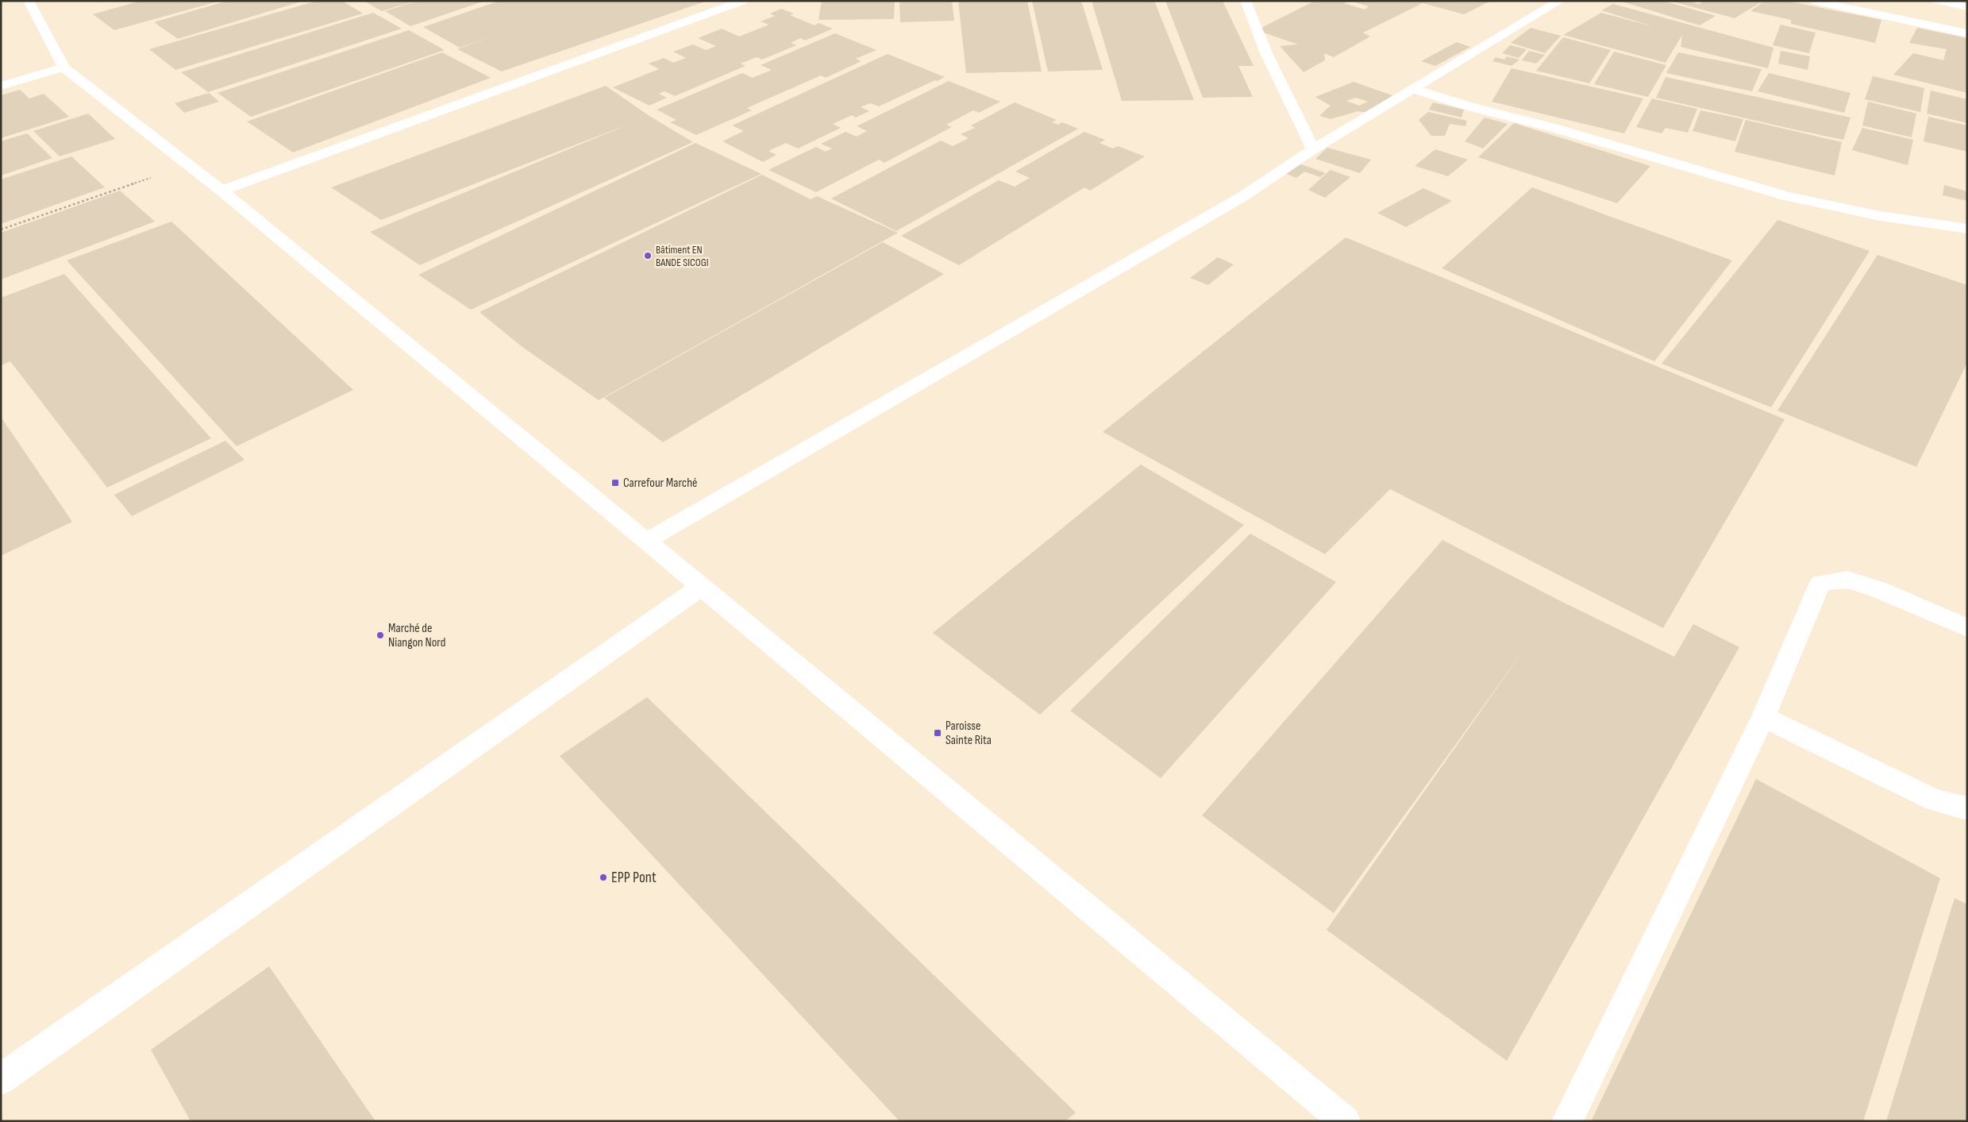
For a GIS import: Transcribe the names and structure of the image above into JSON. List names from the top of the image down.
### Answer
{
  "places": {
    "other": ["Bâtiment EN BANDE SICOGI", "Marché de Niangon Nord", "EPP Pont"],
    "transit": ["Carrefour Marché", "Paroisse Sainte Rita"]
  }
}
